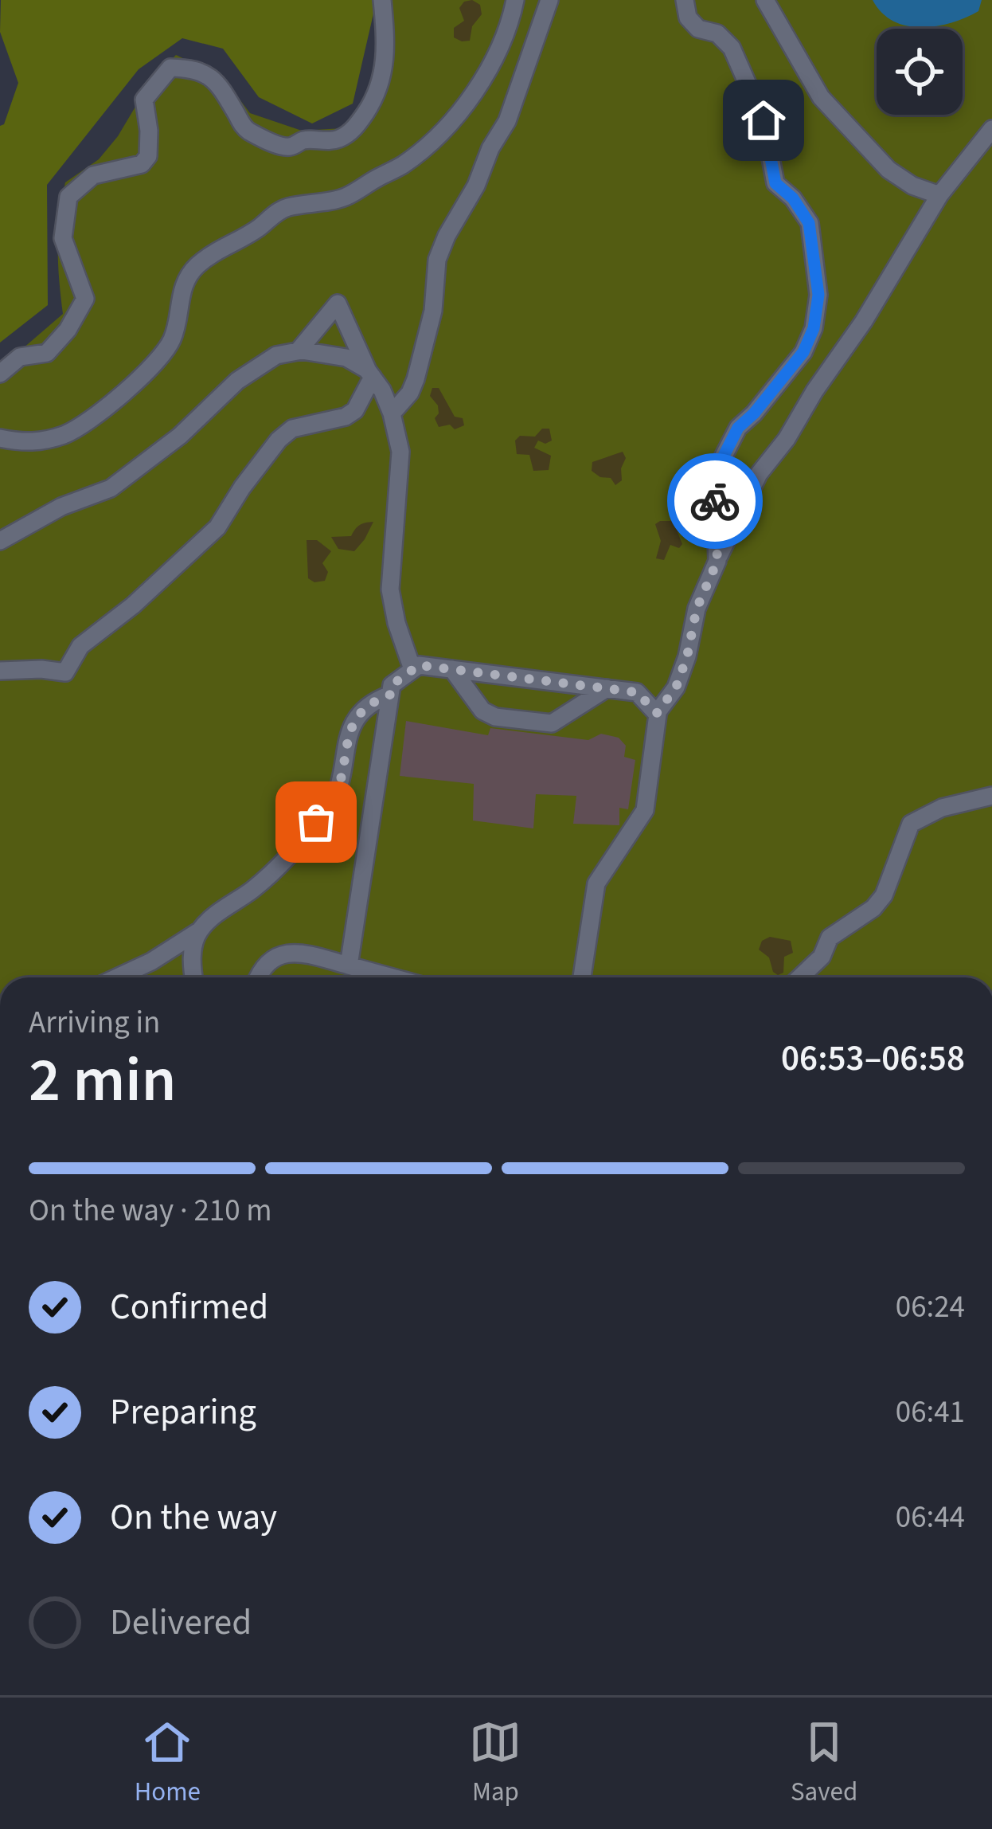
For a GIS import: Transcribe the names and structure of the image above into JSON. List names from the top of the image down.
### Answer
{
  "page": {
    "heading": ["2 min", "Arriving in", "06:53–06:58"],
    "bar": "On the way · 210 m",
    "list": [
      ["Confirmed", "06:24"],
      ["Preparing", "06:41"],
      ["On the way", "06:44"],
      "Delivered"
    ],
    "tabs": ["Home", "Map", "Saved"]
  }
}
